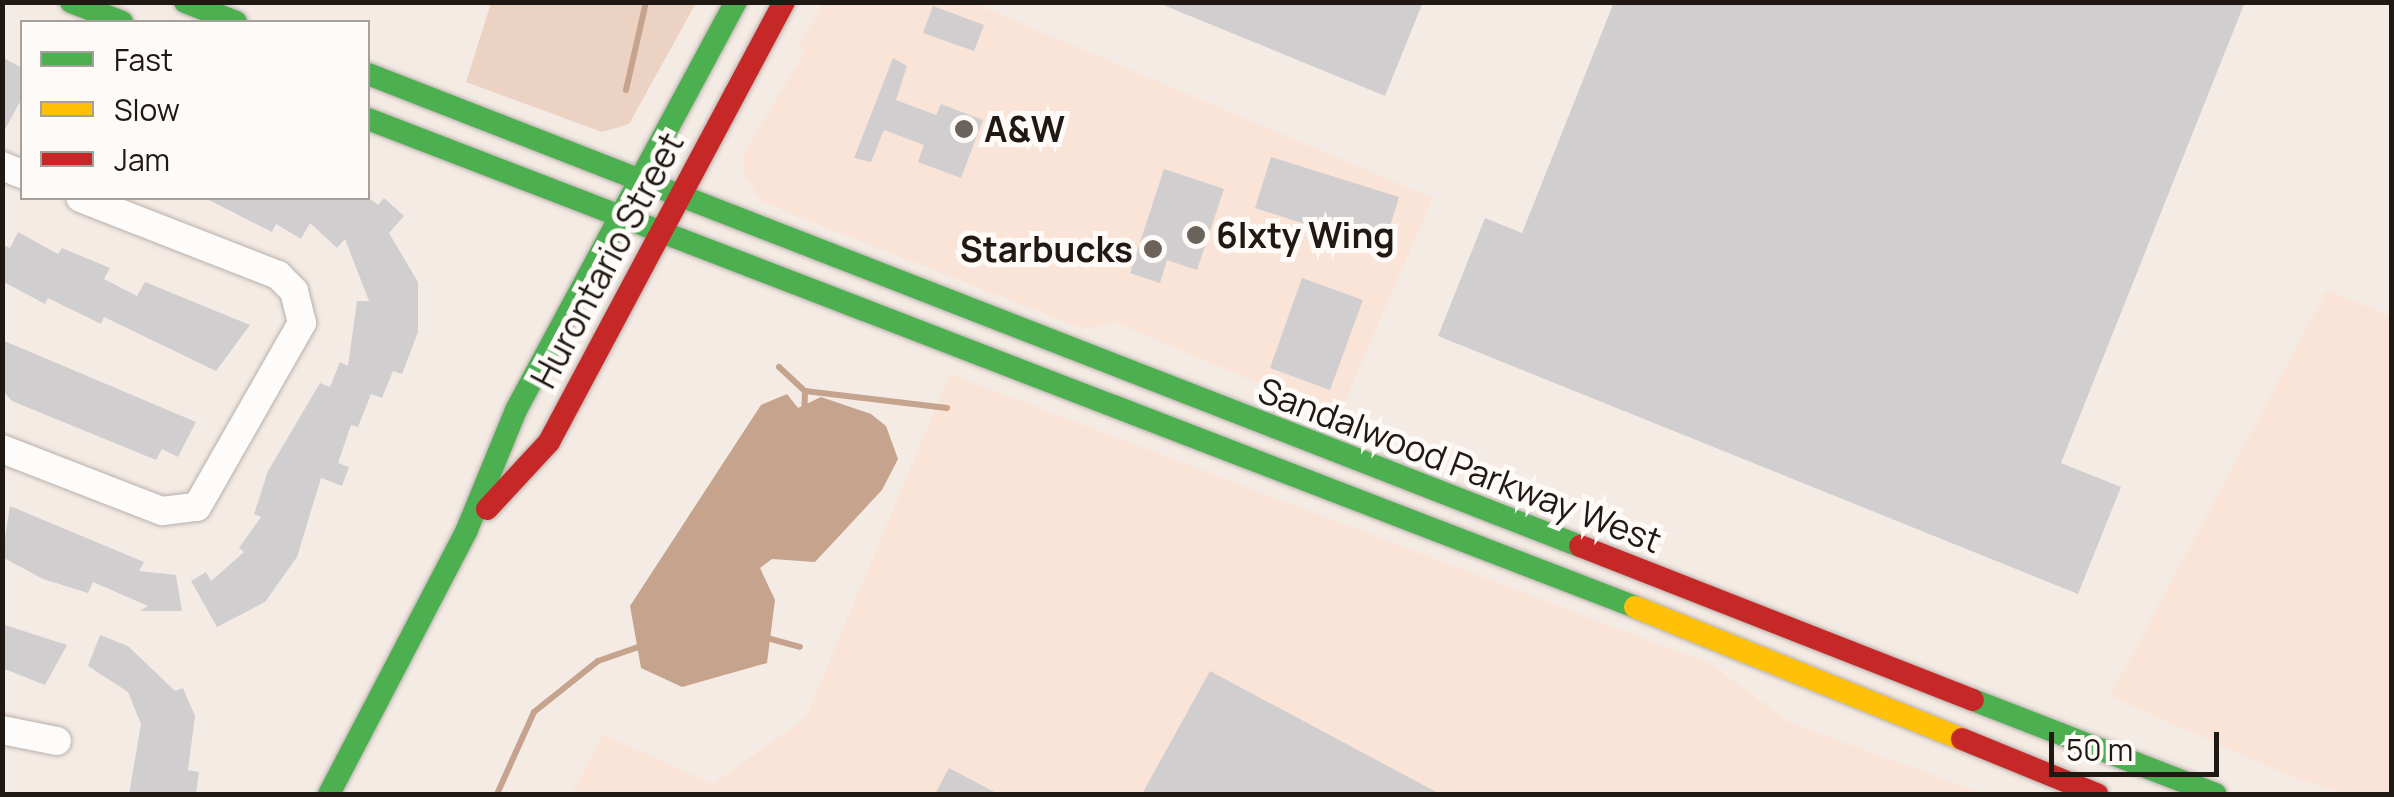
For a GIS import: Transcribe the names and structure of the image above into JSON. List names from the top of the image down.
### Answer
{
  "streets": {
    "main road": ["Hurontario Street", "Sandalwood Parkway West"]
  },
  "crossings": [
    ["Hurontario Street", "Sandalwood Parkway West"]
  ],
  "places": ["A&W", "6Ixty Wing", "Starbucks"],
  "legend": ["Fast", "Slow", "Jam"],
  "scale_bar": "50 m"
}
